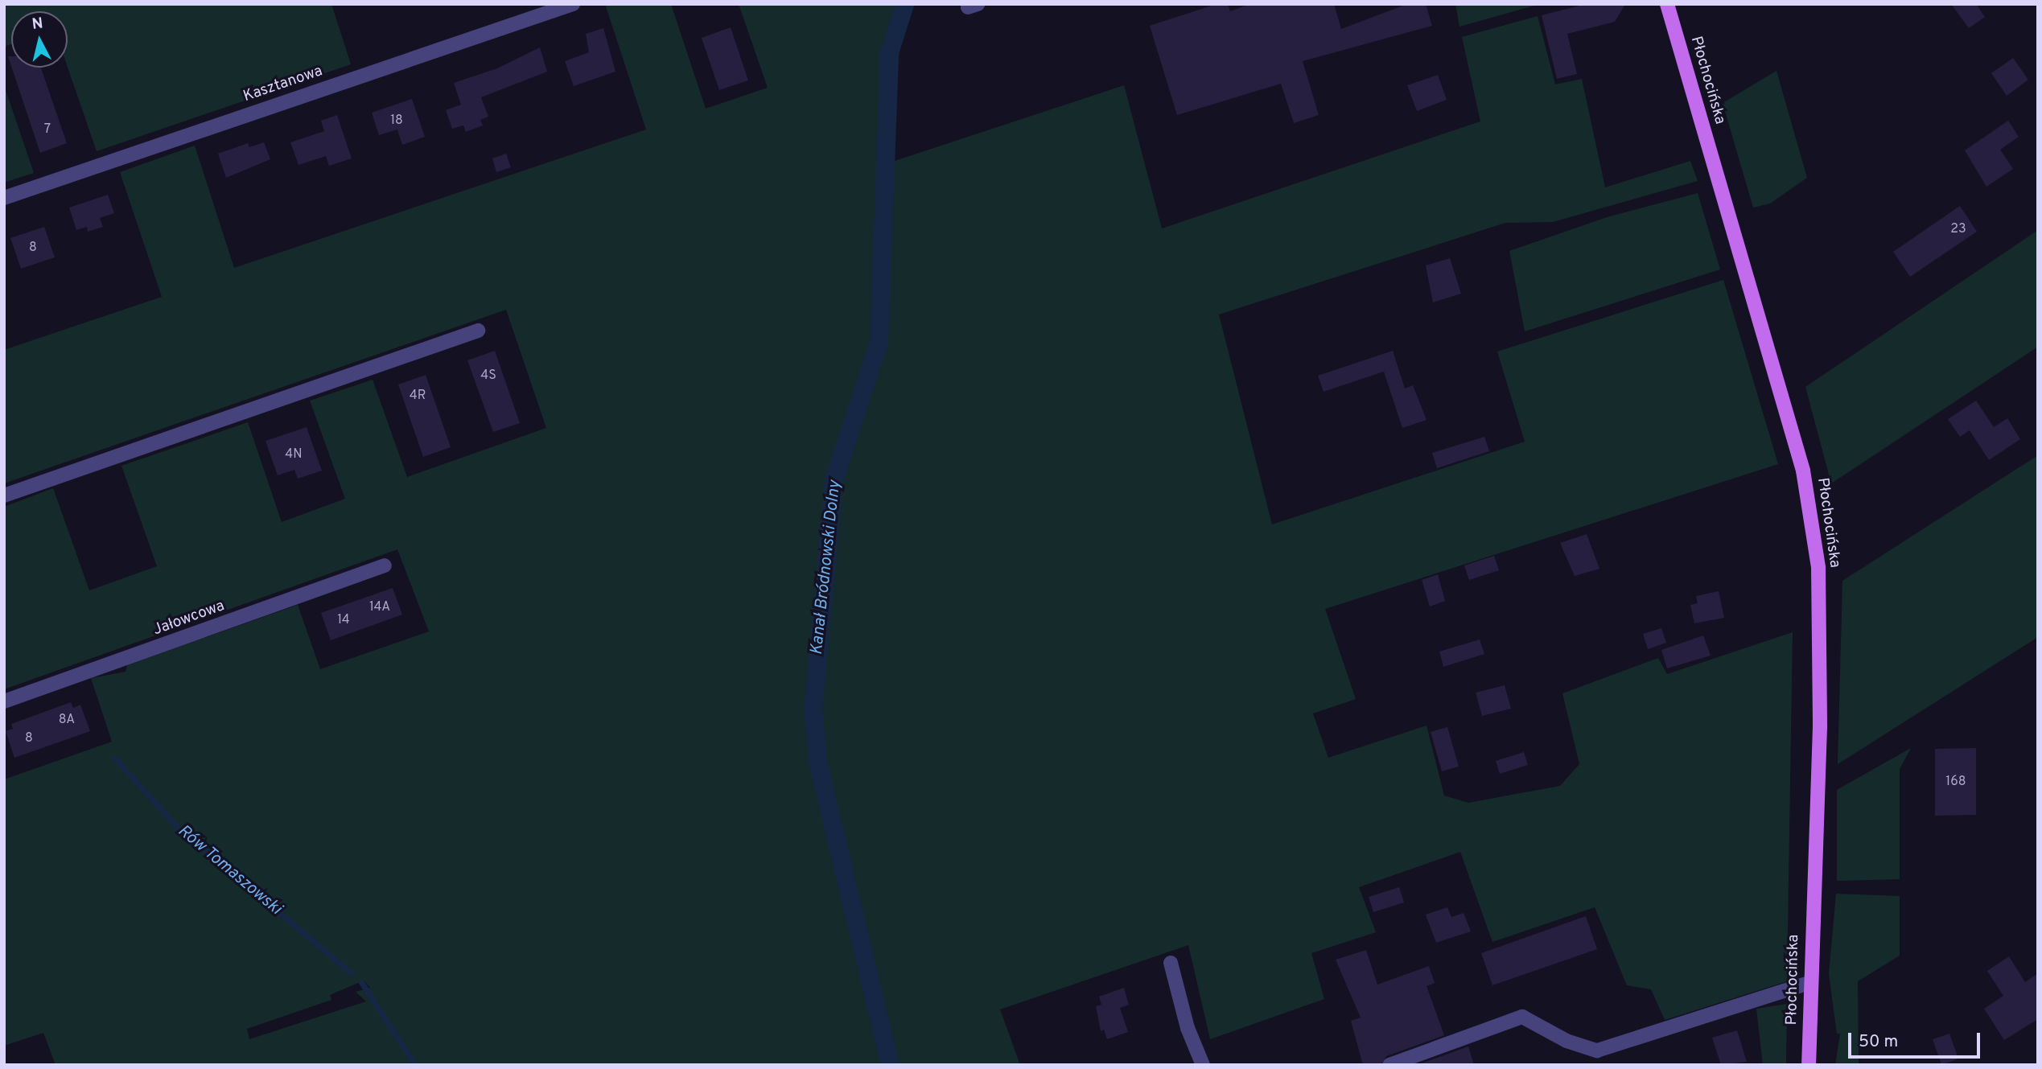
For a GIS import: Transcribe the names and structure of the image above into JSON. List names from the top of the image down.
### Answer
{
  "streets": {
    "main road": ["Płochocińska"],
    "street": ["Kasztanowa", "Jałowcowa"]
  },
  "water": ["Kanał Bródnowski Dolny", "Rów Tomaszowski"],
  "house_numbers": [
    "18",
    "7",
    "23",
    "8",
    "4S",
    "4R",
    "4N",
    "14A",
    "14",
    "8A",
    "8",
    "168"
  ],
  "scale_bar": "50 m",
  "north": "top"
}
